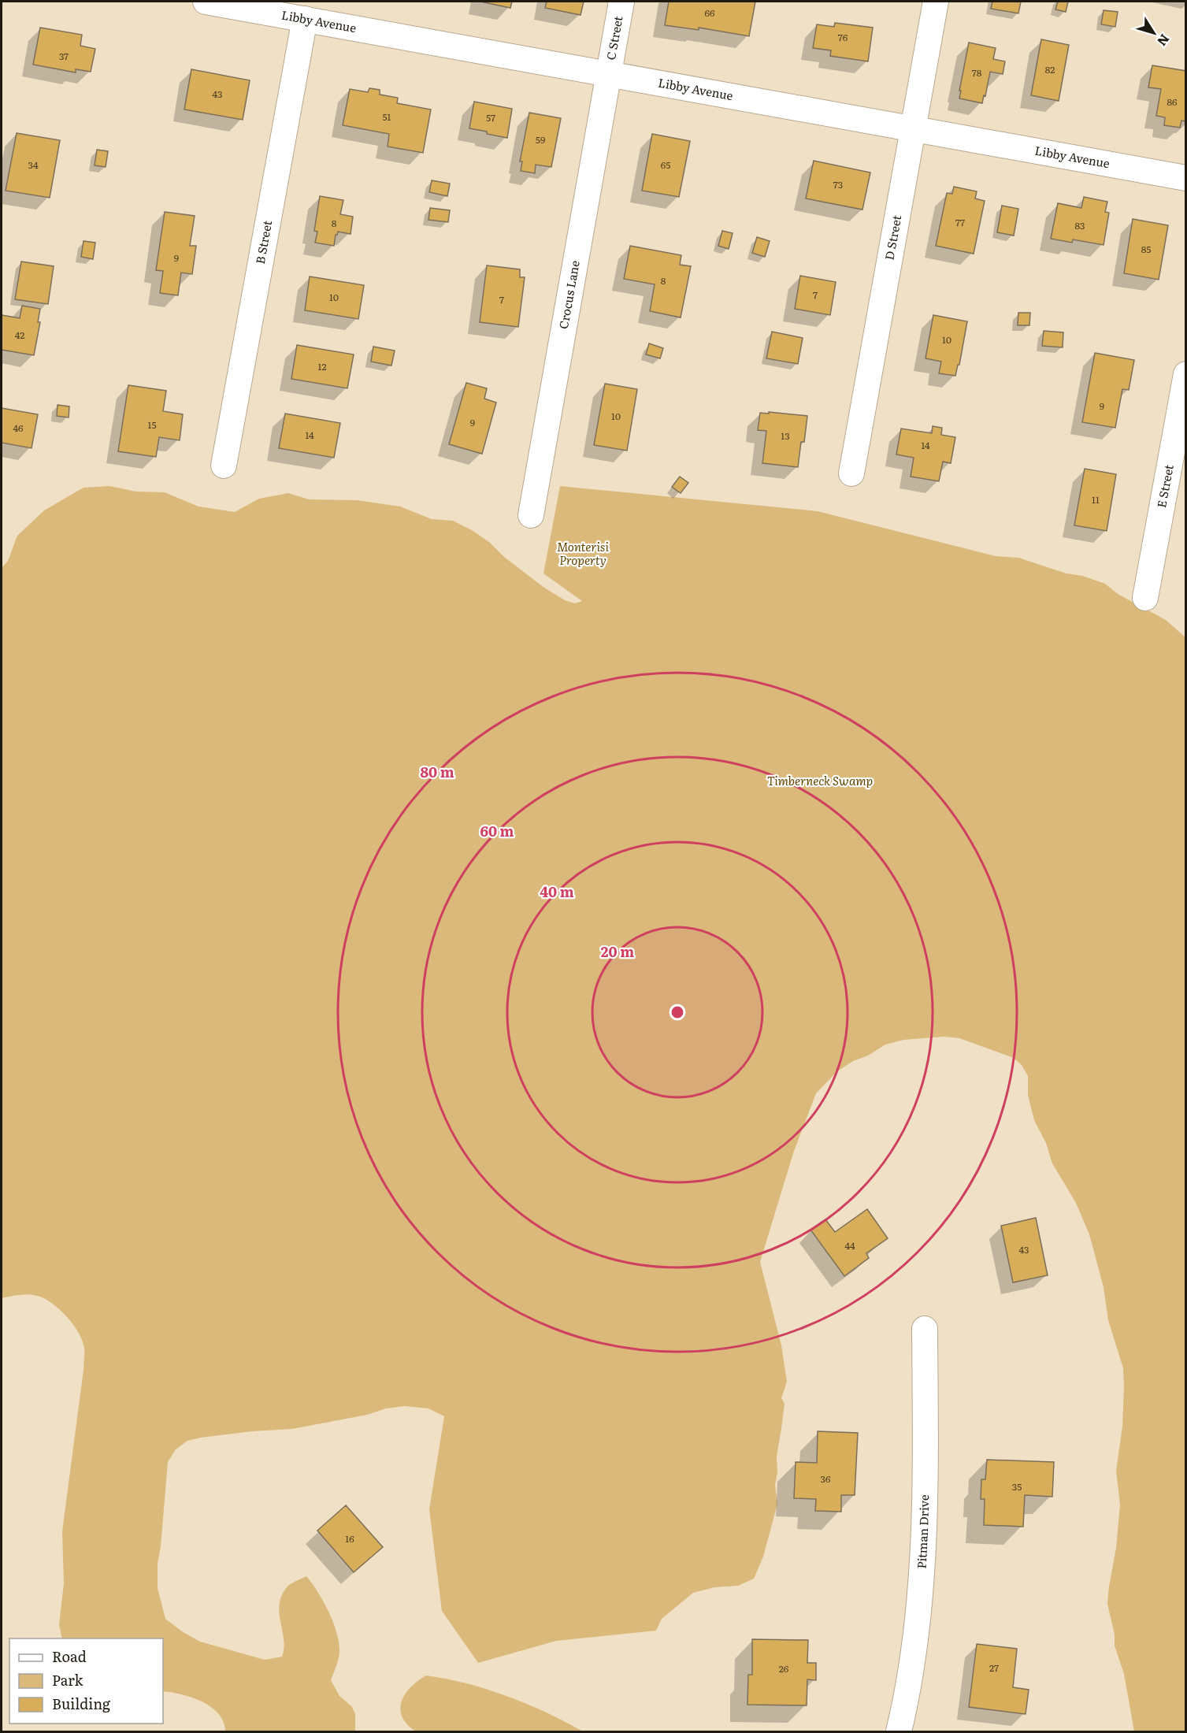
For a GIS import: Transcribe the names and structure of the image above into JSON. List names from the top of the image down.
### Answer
{
  "streets": {
    "street": [
      "Libby Avenue",
      "C Street",
      "D Street",
      "B Street",
      "Crocus Lane",
      "E Street",
      "Pitman Drive"
    ]
  },
  "crossings": [
    ["Libby Avenue", "C Street"],
    ["Libby Avenue", "D Street"],
    ["Libby Avenue", "B Street"],
    ["Libby Avenue", "Crocus Lane"],
    ["C Street", "Crocus Lane"]
  ],
  "parks": ["Monterisi Property", "Timberneck Swamp"],
  "house_numbers": [
    "66",
    "76",
    "37",
    "82",
    "78",
    "43",
    "86",
    "51",
    "57",
    "59",
    "34",
    "65",
    "73",
    "77",
    "8",
    "83",
    "85",
    "9",
    "8",
    "7",
    "10",
    "7",
    "42",
    "10",
    "12",
    "9",
    "10",
    "9",
    "15",
    "46",
    "14",
    "13",
    "14",
    "11",
    "44",
    "43",
    "36",
    "35",
    "16",
    "27",
    "26"
  ],
  "legend": ["Road", "Park", "Building"],
  "north": "bottom right",
  "rings": [
    "80 m",
    "60 m",
    "40 m",
    "20 m"
  ]
}
